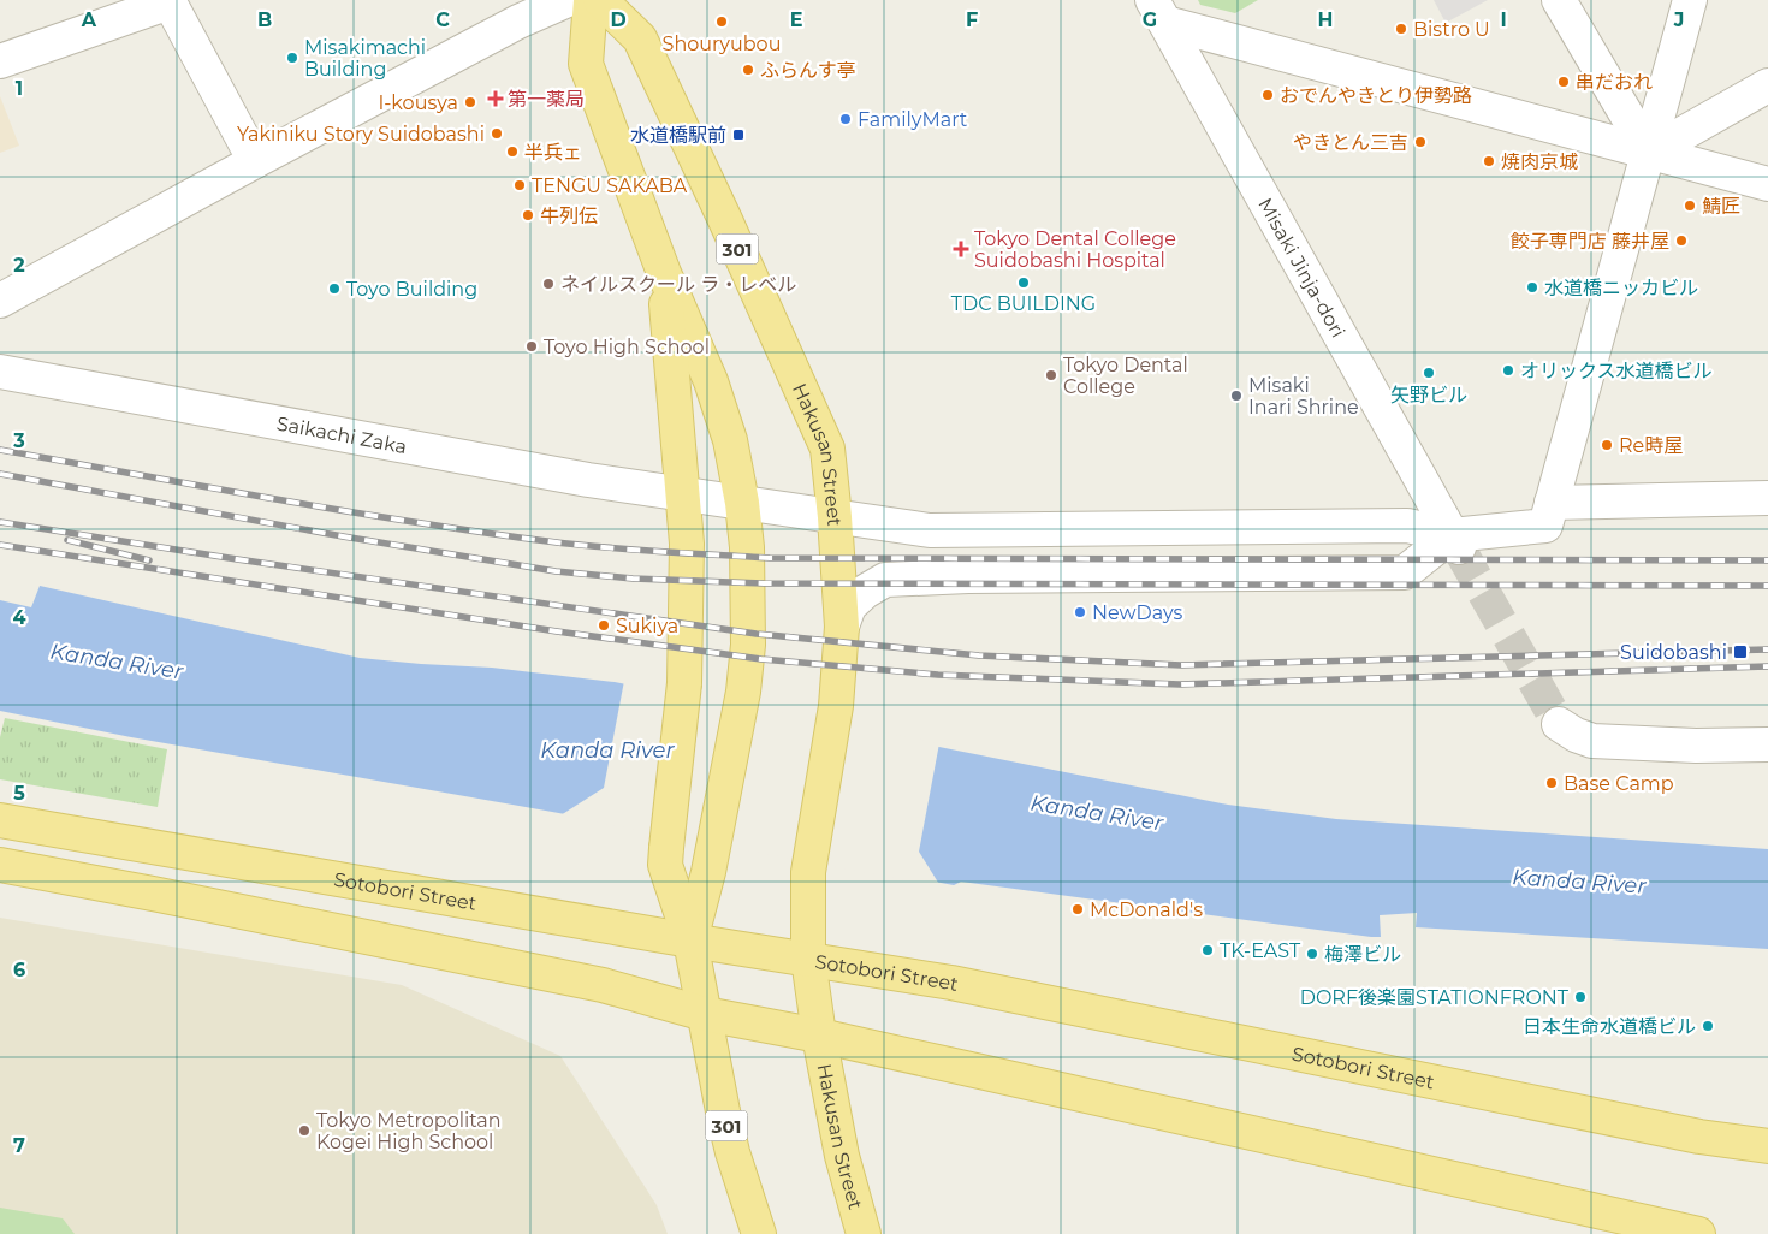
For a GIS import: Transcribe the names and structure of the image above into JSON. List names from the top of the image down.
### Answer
{
  "streets": {
    "main road": ["301", "Hakusan Street", "Sotobori Street"],
    "street": ["Misaki Jinja-dori", "Saikachi Zaka"]
  },
  "crossings": [
    ["301", "Saikachi Zaka"],
    ["301", "Hakusan Street"],
    ["301", "Sotobori Street"],
    ["Misaki Jinja-dori", "Saikachi Zaka"],
    ["Saikachi Zaka", "Hakusan Street"],
    ["Hakusan Street", "Sotobori Street"]
  ],
  "water": ["Kanda River"],
  "places": {
    "other": [
      "Shouryubou",
      "Bistro U",
      "Misakimachi Building",
      "ふらんす亭",
      "串だおれ",
      "おでんやきとり伊勢路",
      "I-kousya",
      "FamilyMart",
      "Yakiniku Story Suidobashi",
      "やきとん三吉",
      "半兵ェ",
      "焼肉京城",
      "TENGU SAKABA",
      "鯖匠",
      "牛列伝",
      "餃子専門店 藤井屋",
      "TDC BUILDING",
      "ネイルスクール ラ・レベル",
      "水道橋ニッカビル",
      "Toyo Building",
      "Toyo High School",
      "オリックス水道橋ビル",
      "矢野ビル",
      "Tokyo Dental College",
      "Misaki Inari Shrine",
      "Re時屋",
      "NewDays",
      "Sukiya",
      "Base Camp",
      "McDonald's",
      "TK-EAST",
      "梅澤ビル",
      "DORF後楽園STATIONFRONT",
      "日本生命水道橋ビル",
      "Tokyo Metropolitan Kogei High School"
    ],
    "health": ["第一薬局", "Tokyo Dental College Suidobashi Hospital"],
    "transit": ["水道橋駅前", "Suidobashi"]
  },
  "grid": {
    "columns": [
      "A",
      "B",
      "C",
      "D",
      "E",
      "F",
      "G",
      "H",
      "I",
      "J"
    ],
    "rows": [
      "1",
      "2",
      "3",
      "4",
      "5",
      "6",
      "7"
    ]
  }
}
